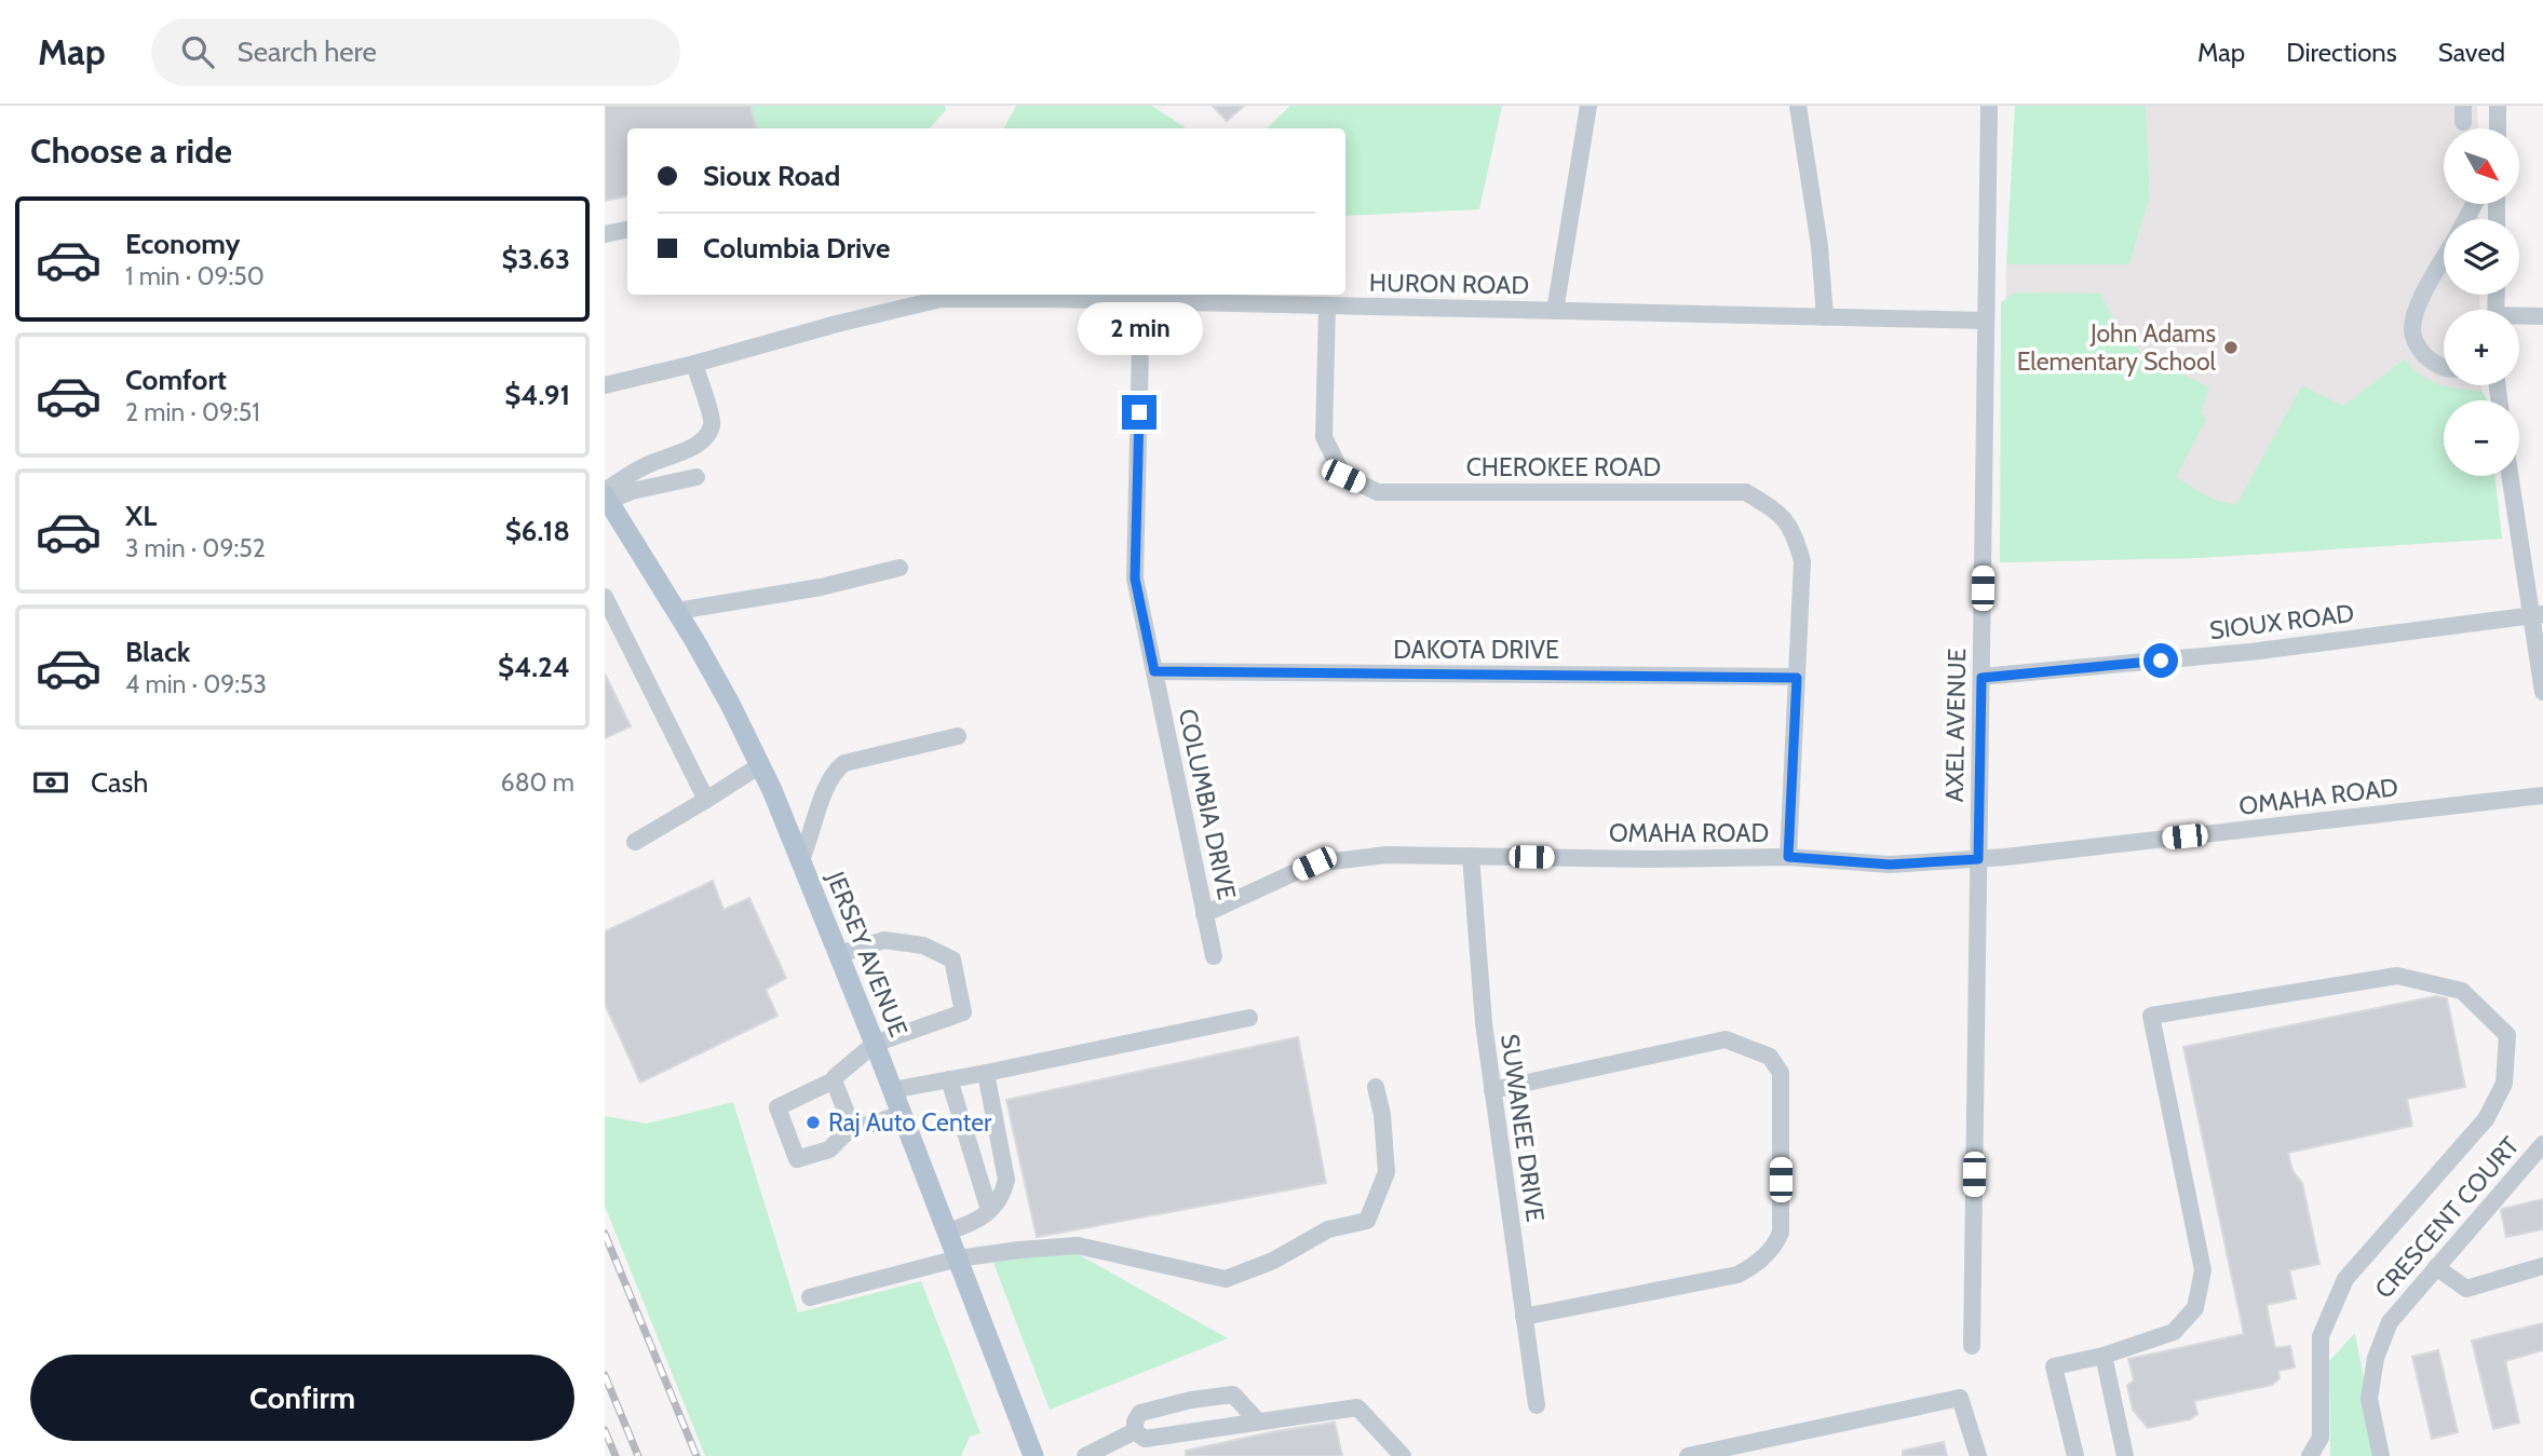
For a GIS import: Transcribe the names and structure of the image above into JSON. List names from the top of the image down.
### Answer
{
  "streets": {
    "main road": ["JERSEY AVENUE"],
    "street": [
      "HURON ROAD",
      "CHEROKEE ROAD",
      "SIOUX ROAD",
      "DAKOTA DRIVE",
      "AXEL AVENUE",
      "OMAHA ROAD",
      "COLUMBIA DRIVE",
      "SUWANEE DRIVE",
      "CRESCENT COURT"
    ]
  },
  "crossings": [
    ["HURON ROAD", "CHEROKEE ROAD"],
    ["HURON ROAD", "AXEL AVENUE"],
    ["HURON ROAD", "COLUMBIA DRIVE"],
    ["CHEROKEE ROAD", "DAKOTA DRIVE"],
    ["SIOUX ROAD", "AXEL AVENUE"],
    ["DAKOTA DRIVE", "COLUMBIA DRIVE"],
    ["AXEL AVENUE", "OMAHA ROAD"],
    ["OMAHA ROAD", "COLUMBIA DRIVE"],
    ["OMAHA ROAD", "SUWANEE DRIVE"]
  ],
  "places": ["John Adams Elementary School", "Raj Auto Center"],
  "north": "bottom right",
  "page": {
    "header": "Map",
    "search": "Search here",
    "nav": ["Map", "Directions", "Saved"],
    "heading": "Choose a ride",
    "map_buttons": ["+", "−"],
    "banner": ["Sioux Road", "Columbia Drive"],
    "list": [
      {
        "name": "Economy",
        "note": "1 min · 09:50",
        "value": "$3.63"
      },
      {
        "name": "Comfort",
        "note": "2 min · 09:51",
        "value": "$4.91"
      },
      {
        "name": "XL",
        "note": "3 min · 09:52",
        "value": "$6.18"
      },
      {
        "name": "Black",
        "note": "4 min · 09:53",
        "value": "$4.24"
      }
    ],
    "bubble": "2 min",
    "pay": ["Cash", "680 m"],
    "buttons": "Confirm"
  }
}
